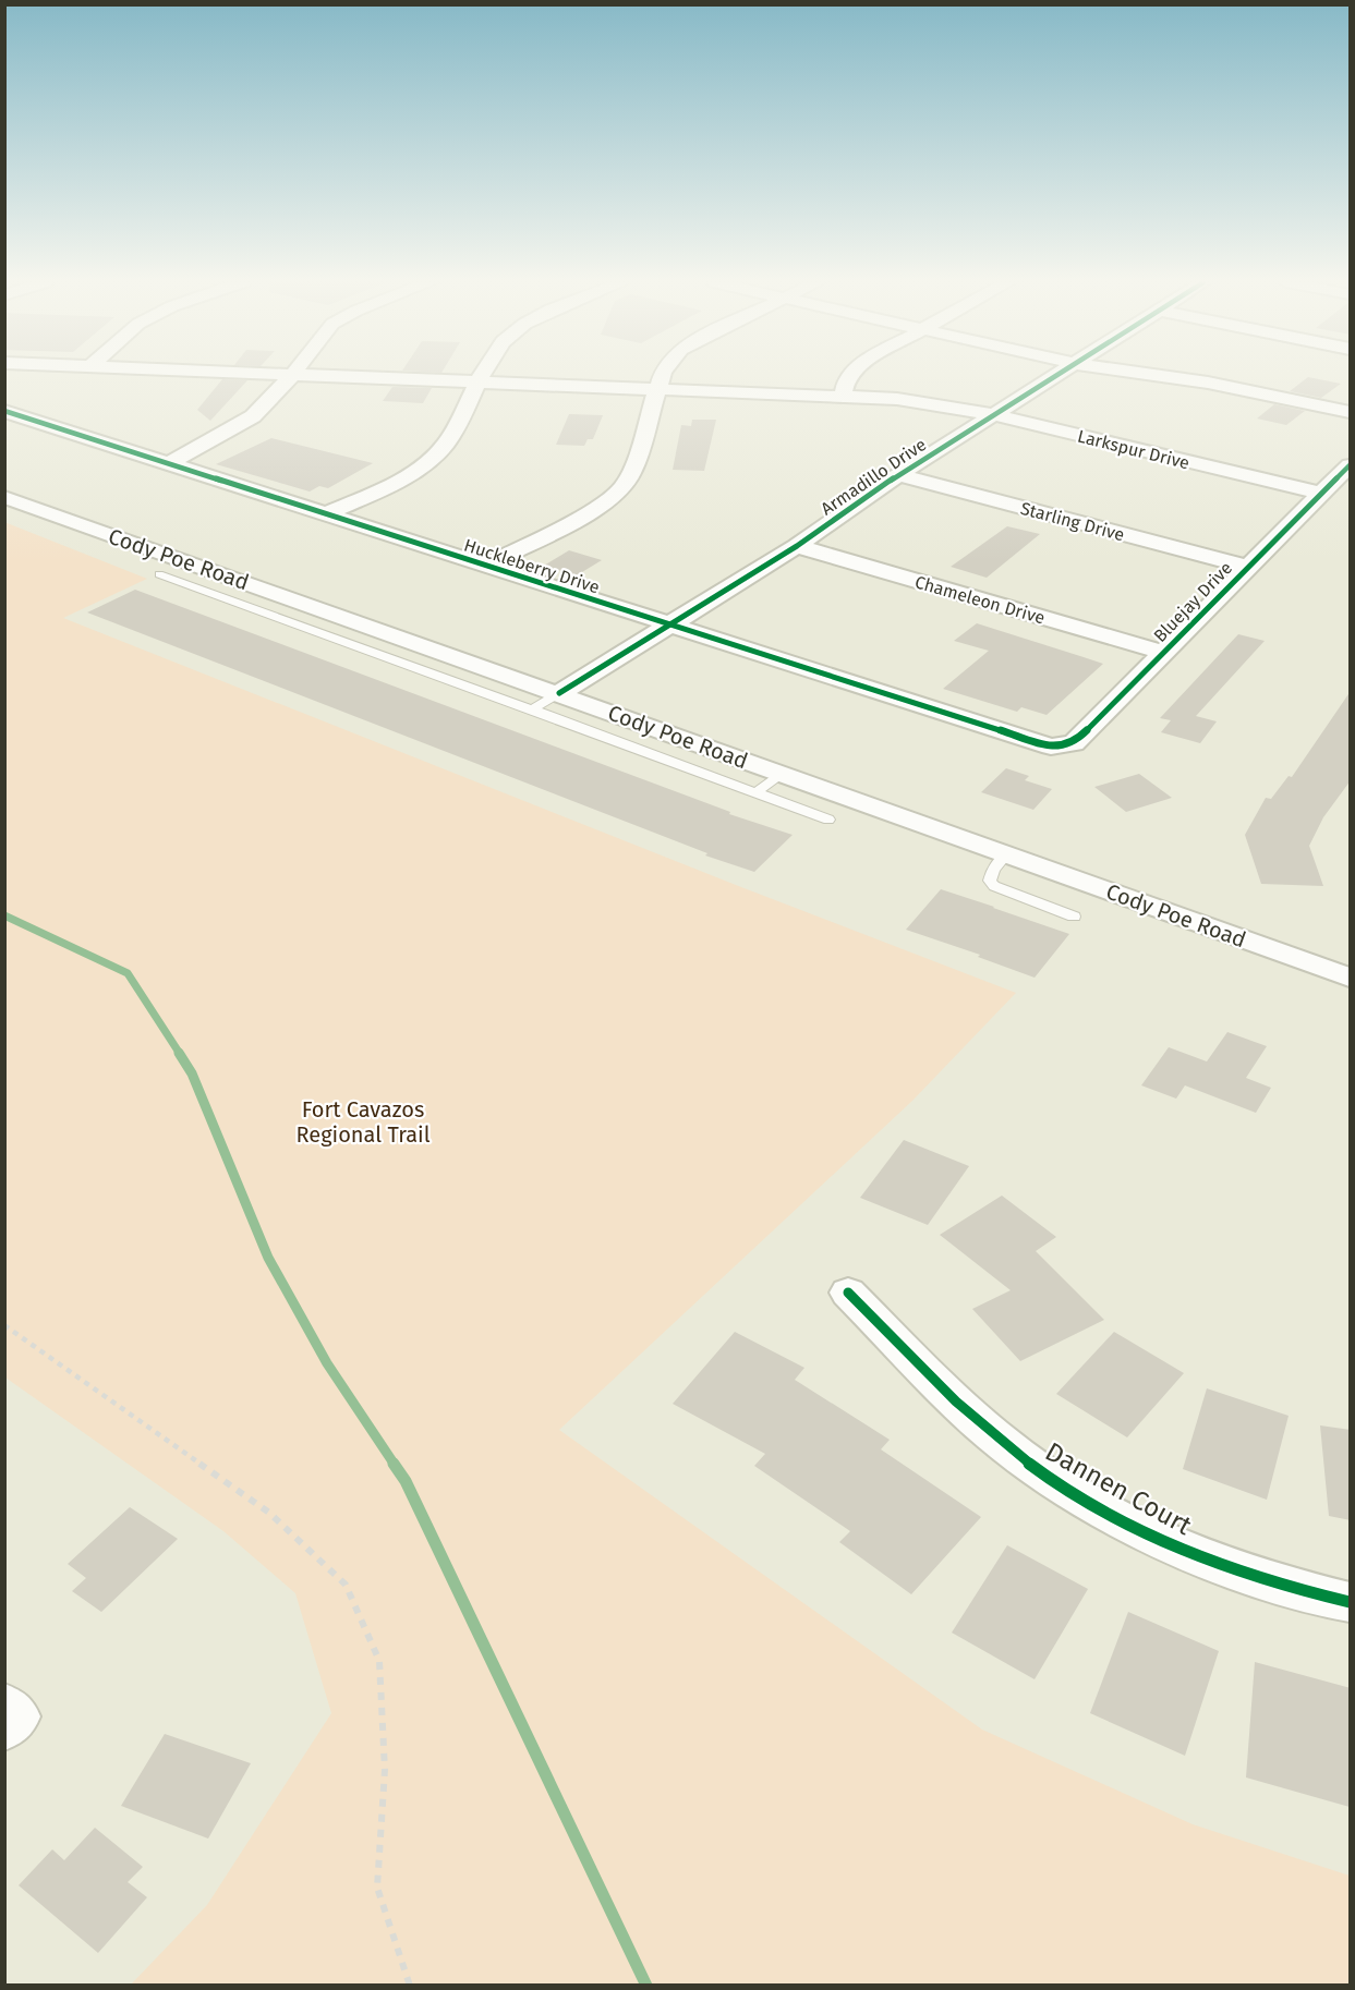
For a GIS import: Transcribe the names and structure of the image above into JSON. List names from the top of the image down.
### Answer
{
  "streets": {
    "street": [
      "Larkspur Drive",
      "Armadillo Drive",
      "Starling Drive",
      "Cody Poe Road",
      "Huckleberry Drive",
      "Chameleon Drive",
      "Bluejay Drive",
      "Dannen Court"
    ]
  },
  "crossings": [
    ["Larkspur Drive", "Armadillo Drive"],
    ["Larkspur Drive", "Bluejay Drive"],
    ["Armadillo Drive", "Starling Drive"],
    ["Armadillo Drive", "Cody Poe Road"],
    ["Armadillo Drive", "Huckleberry Drive"],
    ["Armadillo Drive", "Chameleon Drive"],
    ["Starling Drive", "Bluejay Drive"],
    ["Huckleberry Drive", "Bluejay Drive"],
    ["Chameleon Drive", "Bluejay Drive"]
  ],
  "parks": ["Fort Cavazos Regional Trail"]
}
